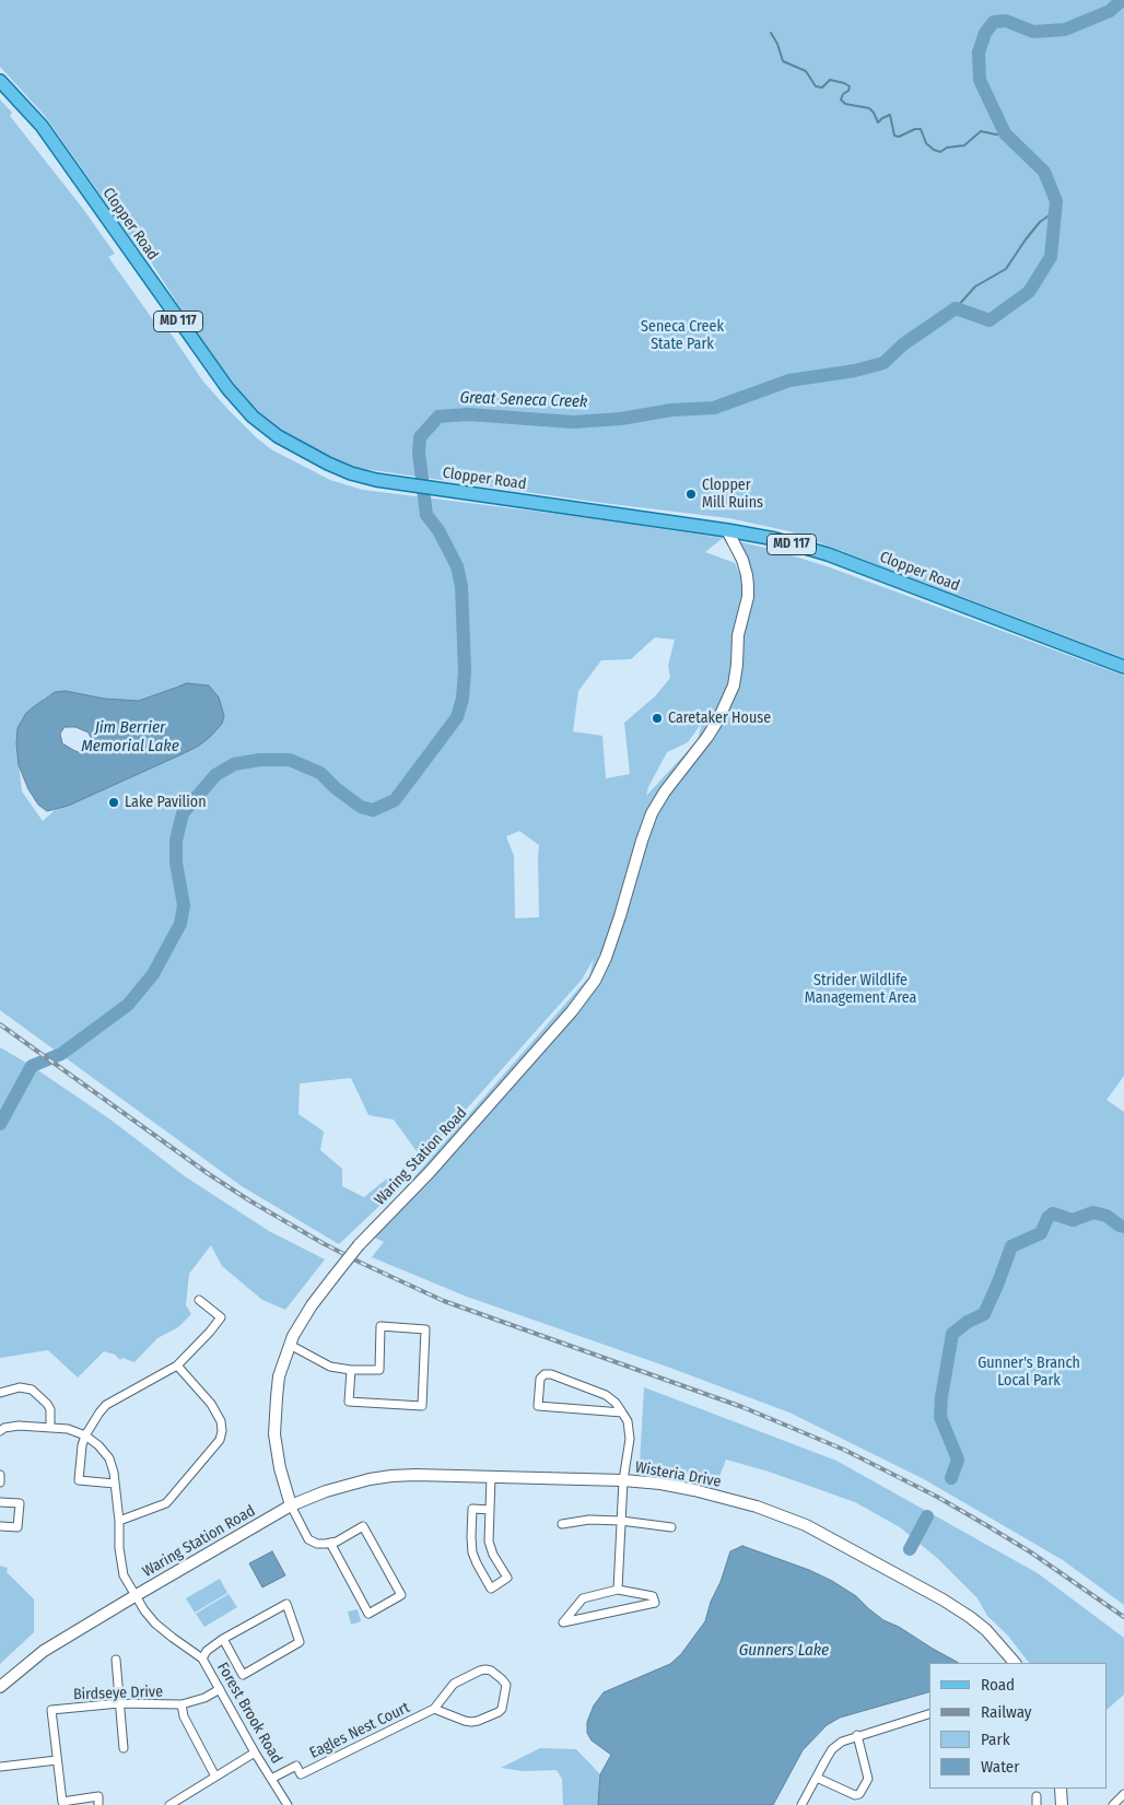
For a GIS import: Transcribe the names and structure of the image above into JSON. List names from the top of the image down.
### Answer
{
  "streets": {
    "main road": ["Clopper Road", "MD 117"],
    "street": [
      "Waring Station Road",
      "Wisteria Drive",
      "Birdseye Drive",
      "Forest Brook Road",
      "Eagles Nest Court"
    ]
  },
  "crossings": [
    ["Clopper Road", "Waring Station Road"],
    ["Waring Station Road", "Wisteria Drive"],
    ["Waring Station Road", "Forest Brook Road"],
    ["Birdseye Drive", "Forest Brook Road"],
    ["Forest Brook Road", "Eagles Nest Court"]
  ],
  "water": ["Great Seneca Creek", "Jim Berrier Memorial Lake", "Gunners Lake"],
  "parks": ["Seneca Creek State Park", "Strider Wildlife Management Area", "Gunner's Branch Local Park"],
  "places": ["Clopper Mill Ruins", "Caretaker House", "Lake Pavilion"],
  "legend": [
    "Road",
    "Railway",
    "Park",
    "Water"
  ]
}
